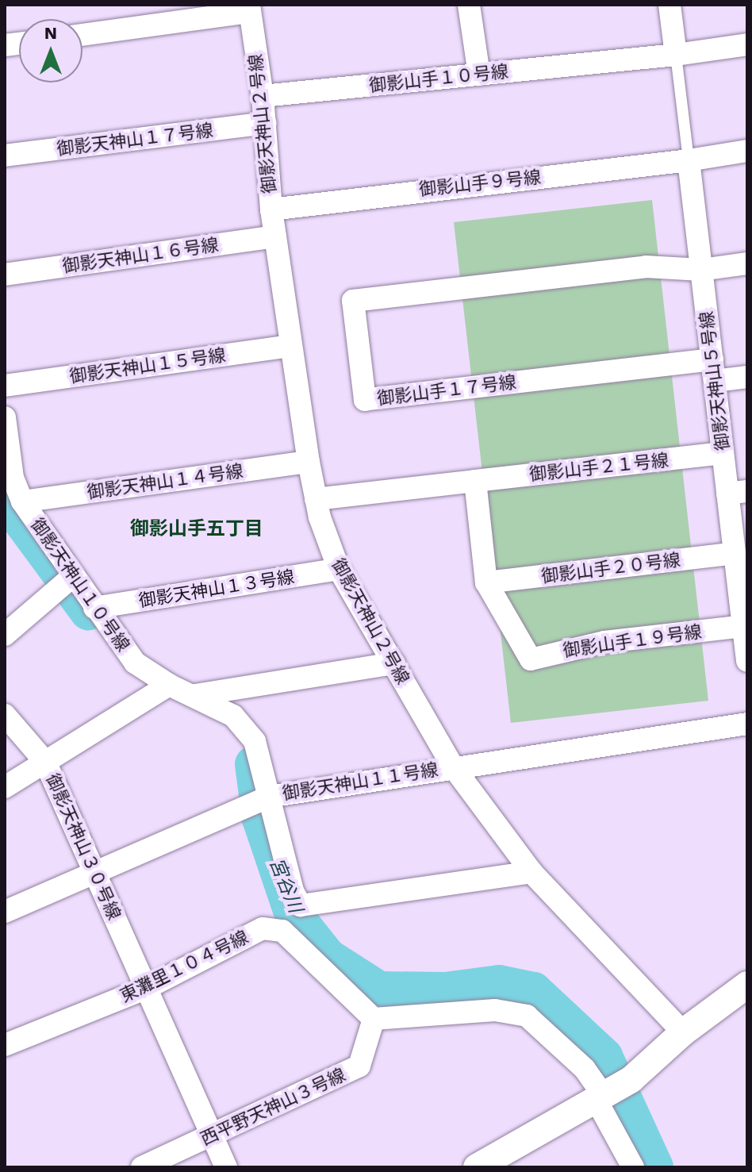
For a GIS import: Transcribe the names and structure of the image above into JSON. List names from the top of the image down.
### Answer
{
  "streets": {
    "street": [
      "御影山手１０号線",
      "御影天神山２号線",
      "御影天神山１７号線",
      "御影山手９号線",
      "御影天神山１６号線",
      "御影天神山１５号線",
      "御影天神山５号線",
      "御影山手１７号線",
      "御影山手２１号線",
      "御影天神山１４号線",
      "御影山手２０号線",
      "御影天神山１０号線",
      "御影天神山１３号線",
      "御影山手１９号線",
      "御影天神山１１号線",
      "御影天神山３０号線",
      "東灘里１０４号線",
      "西平野天神山３号線"
    ]
  },
  "crossings": [
    ["御影山手１０号線", "御影天神山２号線"],
    ["御影天神山２号線", "御影天神山１７号線"],
    ["御影天神山２号線", "御影山手９号線"],
    ["御影天神山２号線", "御影天神山１６号線"],
    ["御影天神山２号線", "御影天神山１５号線"],
    ["御影天神山２号線", "御影天神山１４号線"],
    ["御影天神山２号線", "御影天神山１０号線"],
    ["御影天神山２号線", "御影天神山１３号線"],
    ["御影天神山２号線", "御影天神山１１号線"],
    ["御影山手９号線", "御影天神山５号線"],
    ["御影天神山５号線", "御影山手１７号線"],
    ["御影天神山５号線", "御影山手２１号線"],
    ["御影天神山５号線", "御影山手２０号線"],
    ["御影天神山５号線", "御影山手１９号線"],
    ["御影山手２１号線", "御影山手１９号線"],
    ["御影天神山１４号線", "御影天神山１０号線"],
    ["御影山手２０号線", "御影山手１９号線"],
    ["御影天神山１０号線", "御影天神山１３号線"],
    ["御影天神山１０号線", "御影天神山１１号線"],
    ["御影天神山１１号線", "御影天神山３０号線"],
    ["御影天神山３０号線", "東灘里１０４号線"],
    ["御影天神山３０号線", "西平野天神山３号線"],
    ["東灘里１０４号線", "西平野天神山３号線"]
  ],
  "districts": ["御影山手五丁目"],
  "water": ["宮谷川"],
  "north": "top"
}
